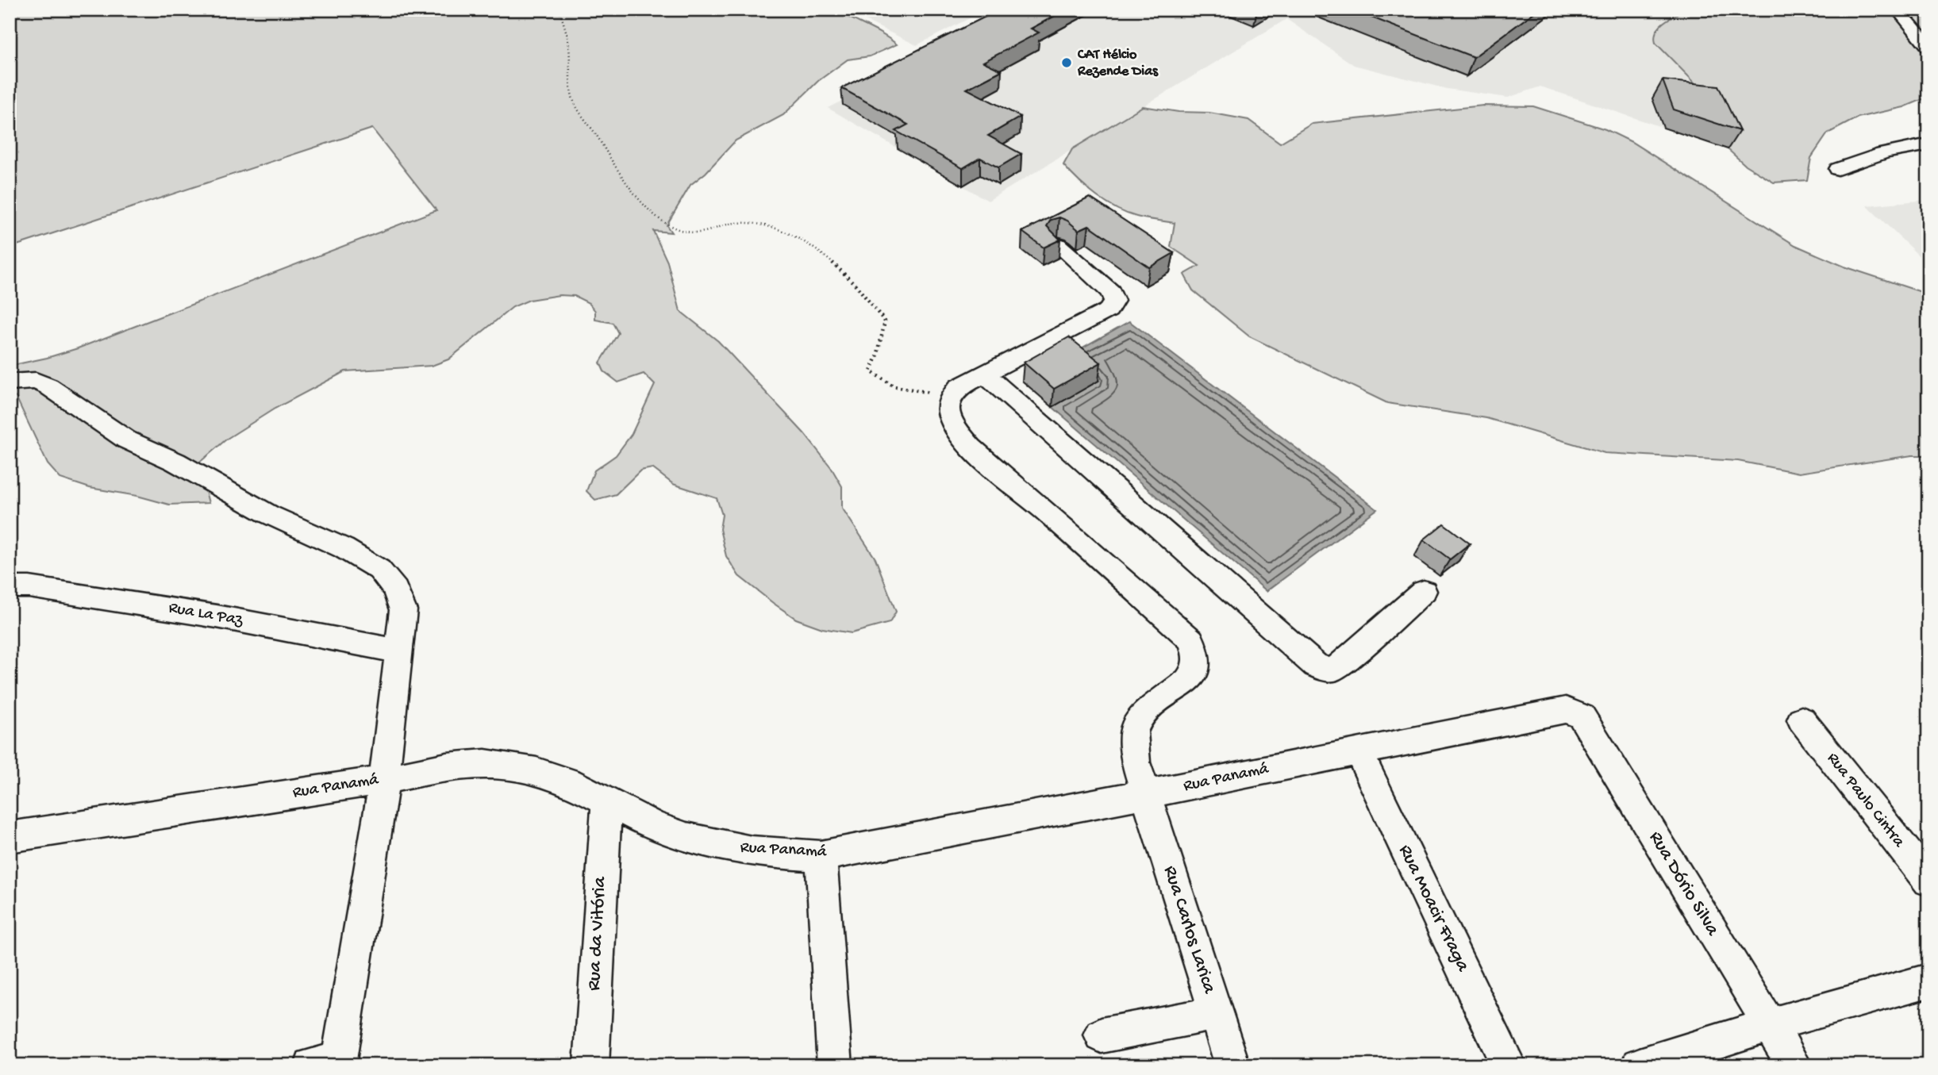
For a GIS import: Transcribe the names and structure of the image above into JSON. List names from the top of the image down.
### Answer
{
  "streets": {
    "street": [
      "Rua La Paz",
      "Rua Panamá",
      "Rua Paulo Cintra",
      "Rua Dório Silva",
      "Rua Moacir Fraga",
      "Rua Carlos Larica",
      "Rua da Vitória"
    ]
  },
  "crossings": [
    ["Rua Panamá", "Rua Dório Silva"],
    ["Rua Panamá", "Rua Moacir Fraga"],
    ["Rua Panamá", "Rua Carlos Larica"],
    ["Rua Panamá", "Rua da Vitória"]
  ],
  "places": ["CAT Hélcio Rezende Dias"]
}
